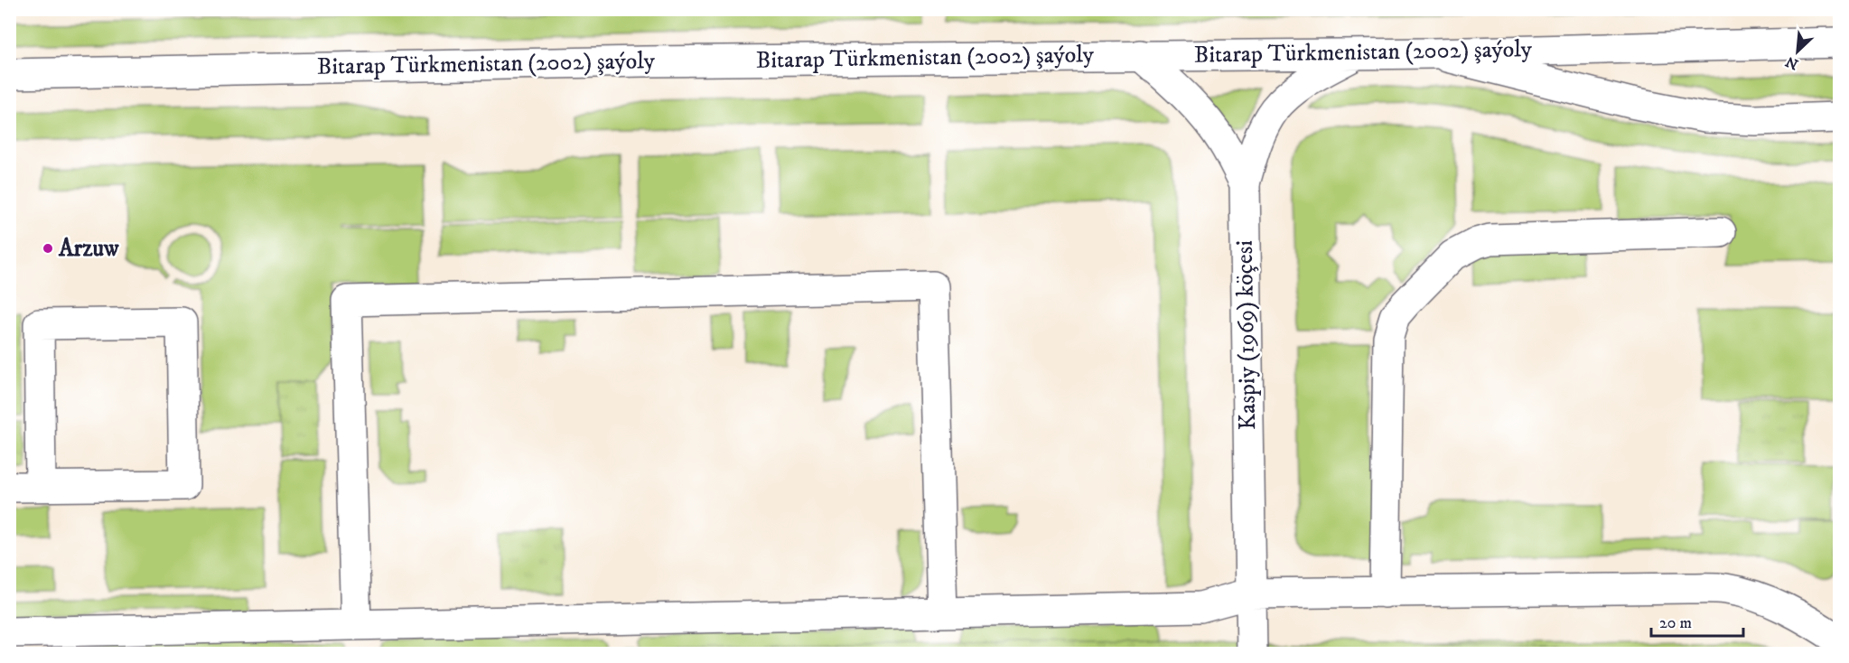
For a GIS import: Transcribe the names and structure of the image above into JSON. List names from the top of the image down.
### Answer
{
  "streets": {
    "main road": ["Bitarap Türkmenistan (2002) şaýoly", "Kaspiy (1969) köçesi"]
  },
  "crossings": [
    ["Bitarap Türkmenistan (2002) şaýoly", "Kaspiy (1969) köçesi"]
  ],
  "places": ["Arzuw"],
  "scale_bar": "20 m",
  "north": "bottom left"
}
